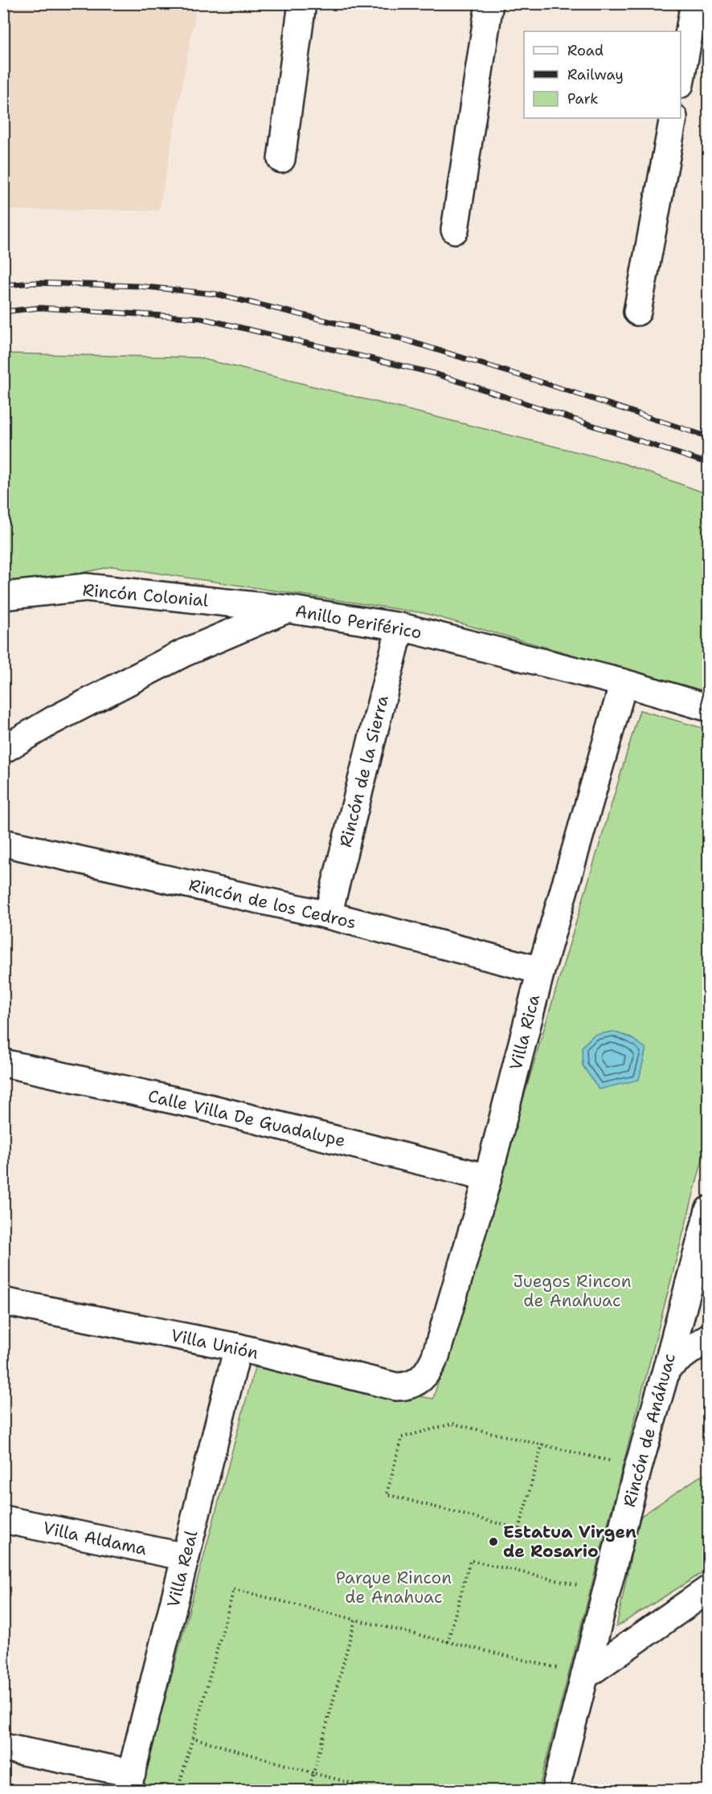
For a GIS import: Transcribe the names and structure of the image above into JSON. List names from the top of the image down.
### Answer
{
  "streets": {
    "street": [
      "Rincón Colonial",
      "Anillo Periférico",
      "Rincón de la Sierra",
      "Rincón de los Cedros",
      "Villa Rica",
      "Calle Villa De Guadalupe",
      "Villa Unión",
      "Rincón de Anáhuac",
      "Villa Aldama",
      "Villa Real"
    ]
  },
  "crossings": [
    ["Rincón Colonial", "Anillo Periférico"],
    ["Anillo Periférico", "Rincón de la Sierra"],
    ["Anillo Periférico", "Villa Rica"],
    ["Rincón de la Sierra", "Rincón de los Cedros"],
    ["Rincón de los Cedros", "Villa Rica"],
    ["Villa Rica", "Calle Villa De Guadalupe"],
    ["Villa Rica", "Villa Unión"],
    ["Villa Unión", "Villa Real"],
    ["Villa Aldama", "Villa Real"]
  ],
  "parks": ["Juegos Rincon de Anahuac", "Parque Rincon de Anahuac"],
  "places": ["Estatua Virgen de Rosario"],
  "legend": ["Road", "Railway", "Park"]
}
